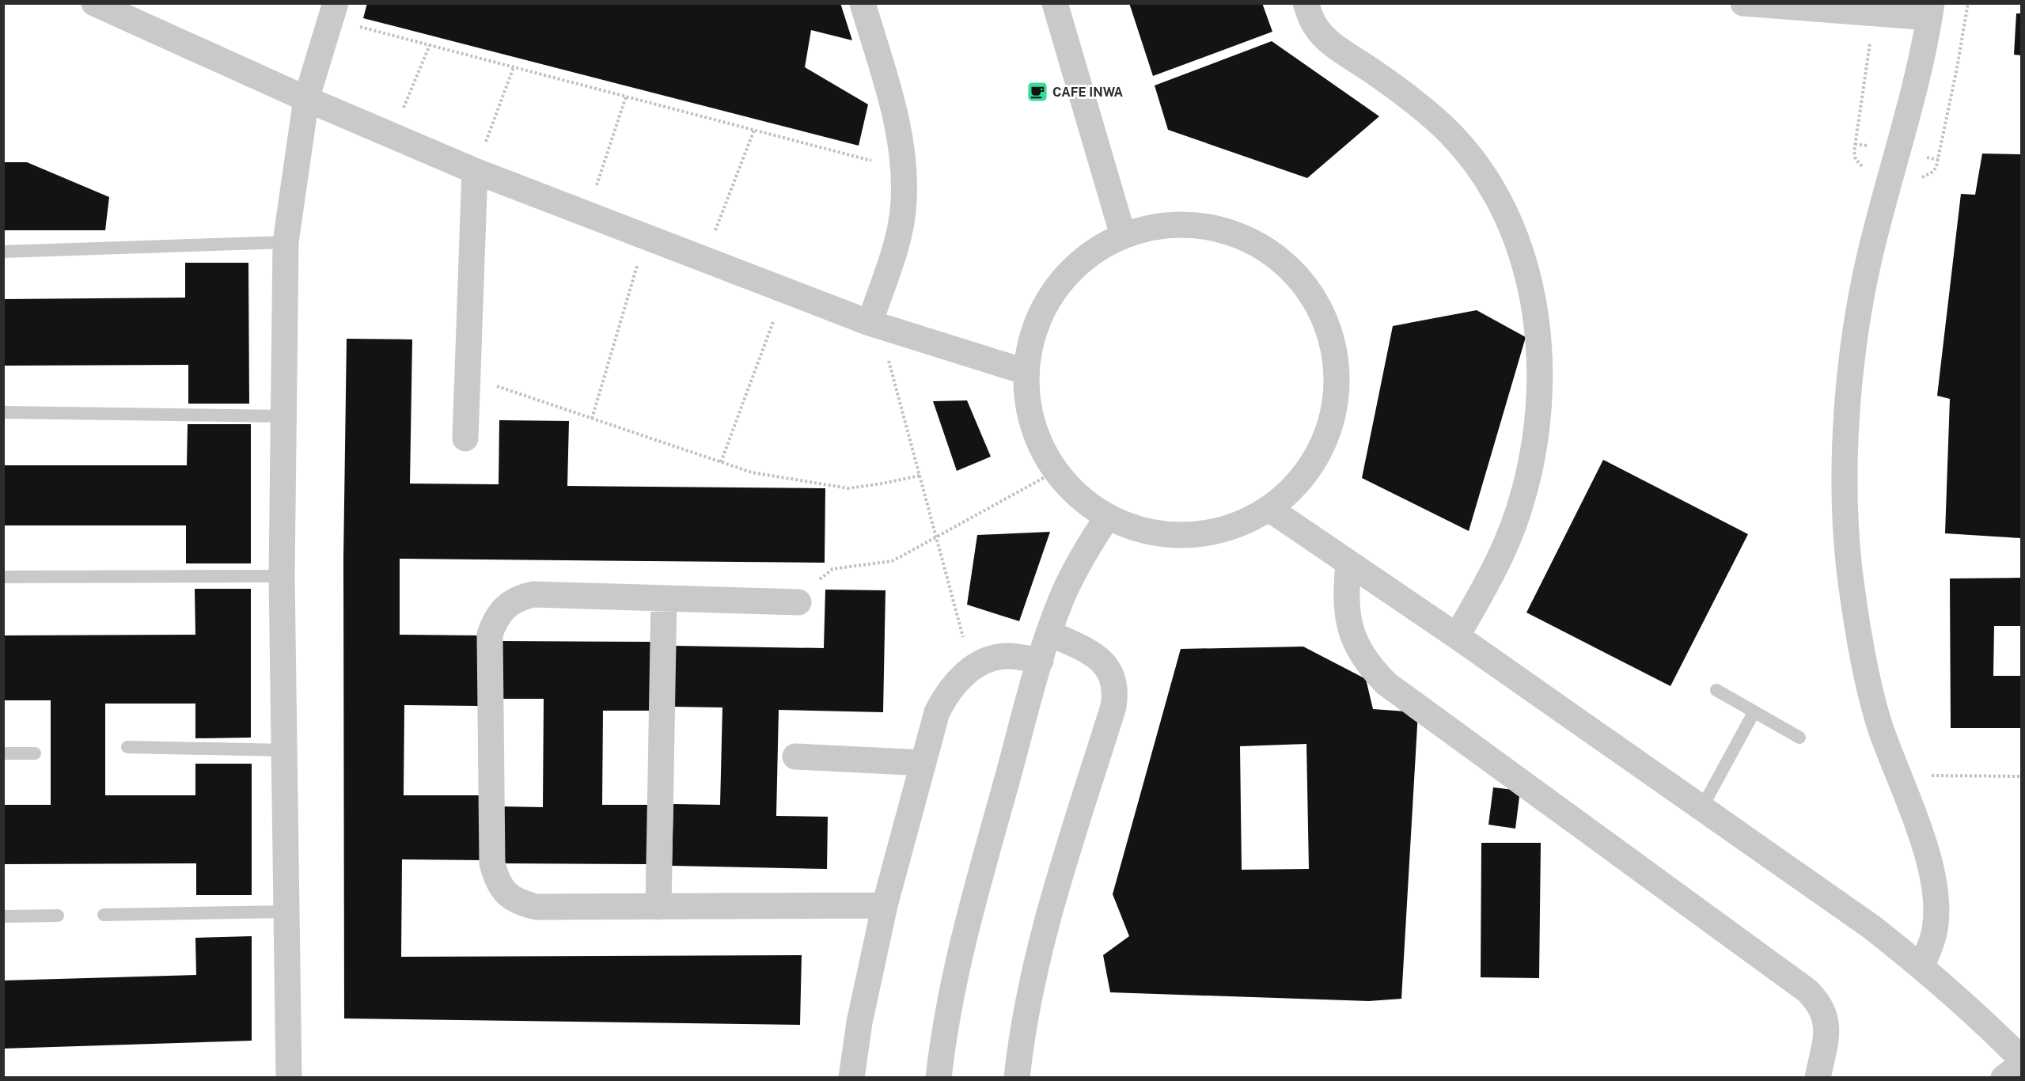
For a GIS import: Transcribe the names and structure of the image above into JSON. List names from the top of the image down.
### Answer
{
  "places": {
    "cafe": ["CAFE INWA"]
  }
}
